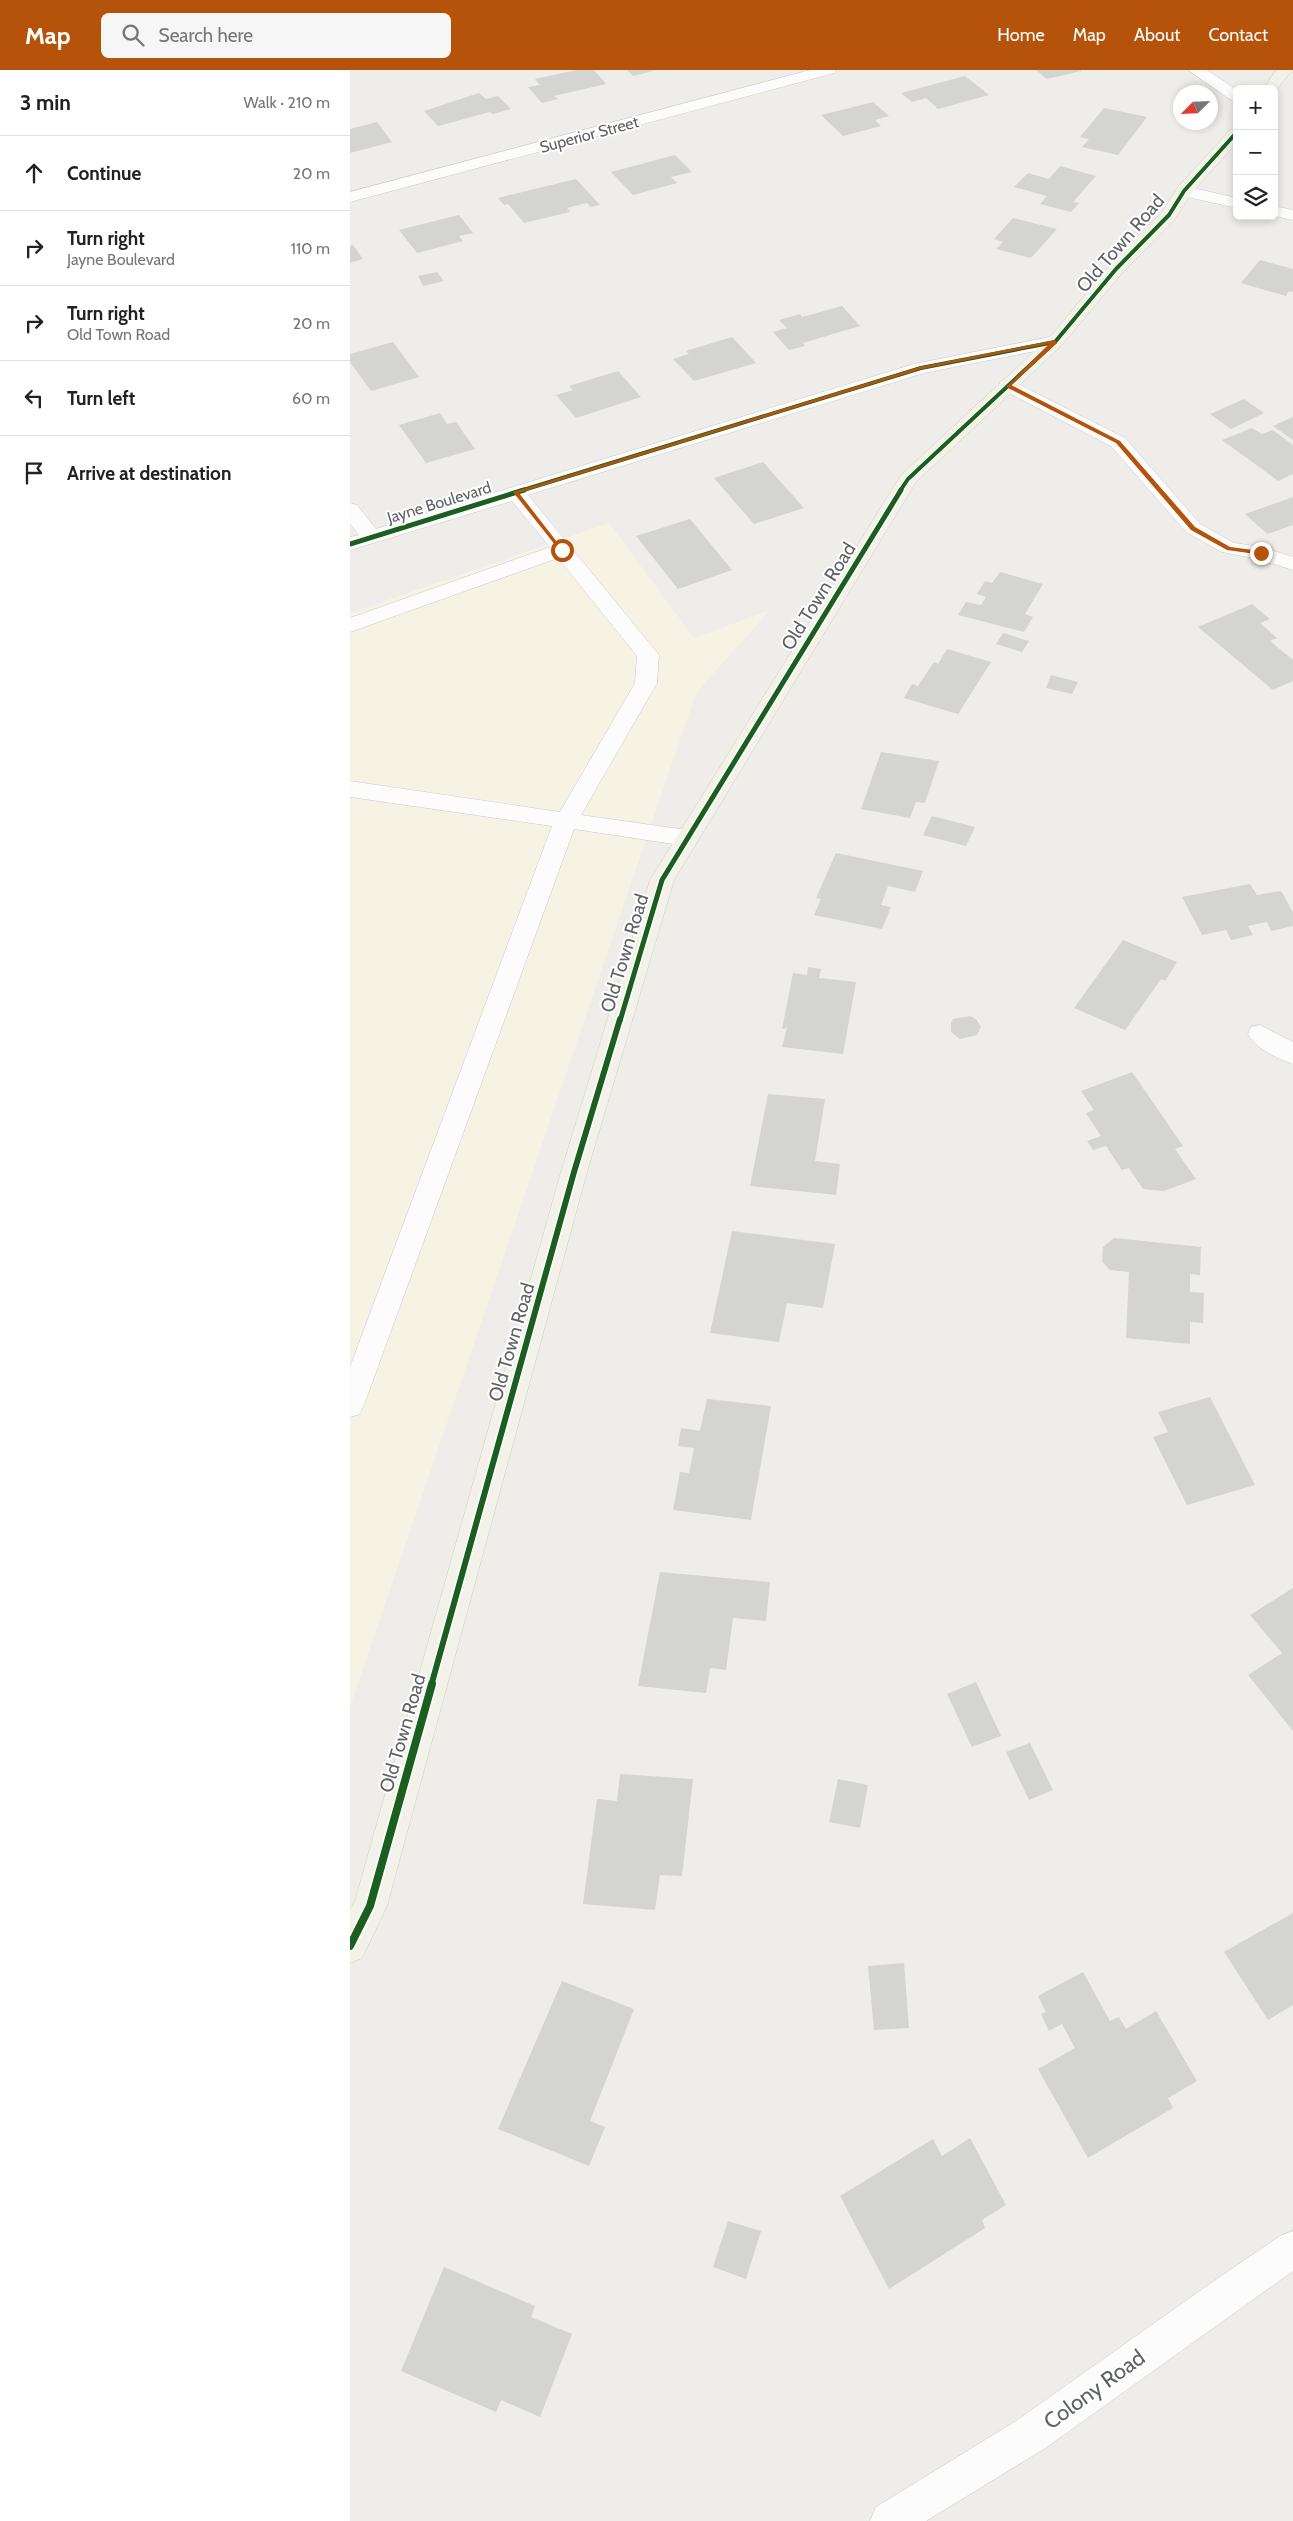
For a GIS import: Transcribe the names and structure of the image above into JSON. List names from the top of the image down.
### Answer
{
  "streets": {
    "main road": ["Old Town Road"],
    "street": ["Superior Street", "Jayne Boulevard", "Colony Road"]
  },
  "crossings": [
    ["Old Town Road", "Jayne Boulevard"]
  ],
  "north": "bottom left",
  "page": {
    "header": "Map",
    "search": "Search here",
    "nav": [
      "Home",
      "Map",
      "About",
      "Contact"
    ],
    "heading": ["3 min", "Walk · 210 m"],
    "map_buttons": ["+", "−"],
    "list": [
      ["Continue", "20 m"],
      ["Turn right", "Jayne Boulevard", "110 m"],
      ["Turn right", "Old Town Road", "20 m"],
      ["Turn left", "60 m"],
      "Arrive at destination"
    ]
  }
}
